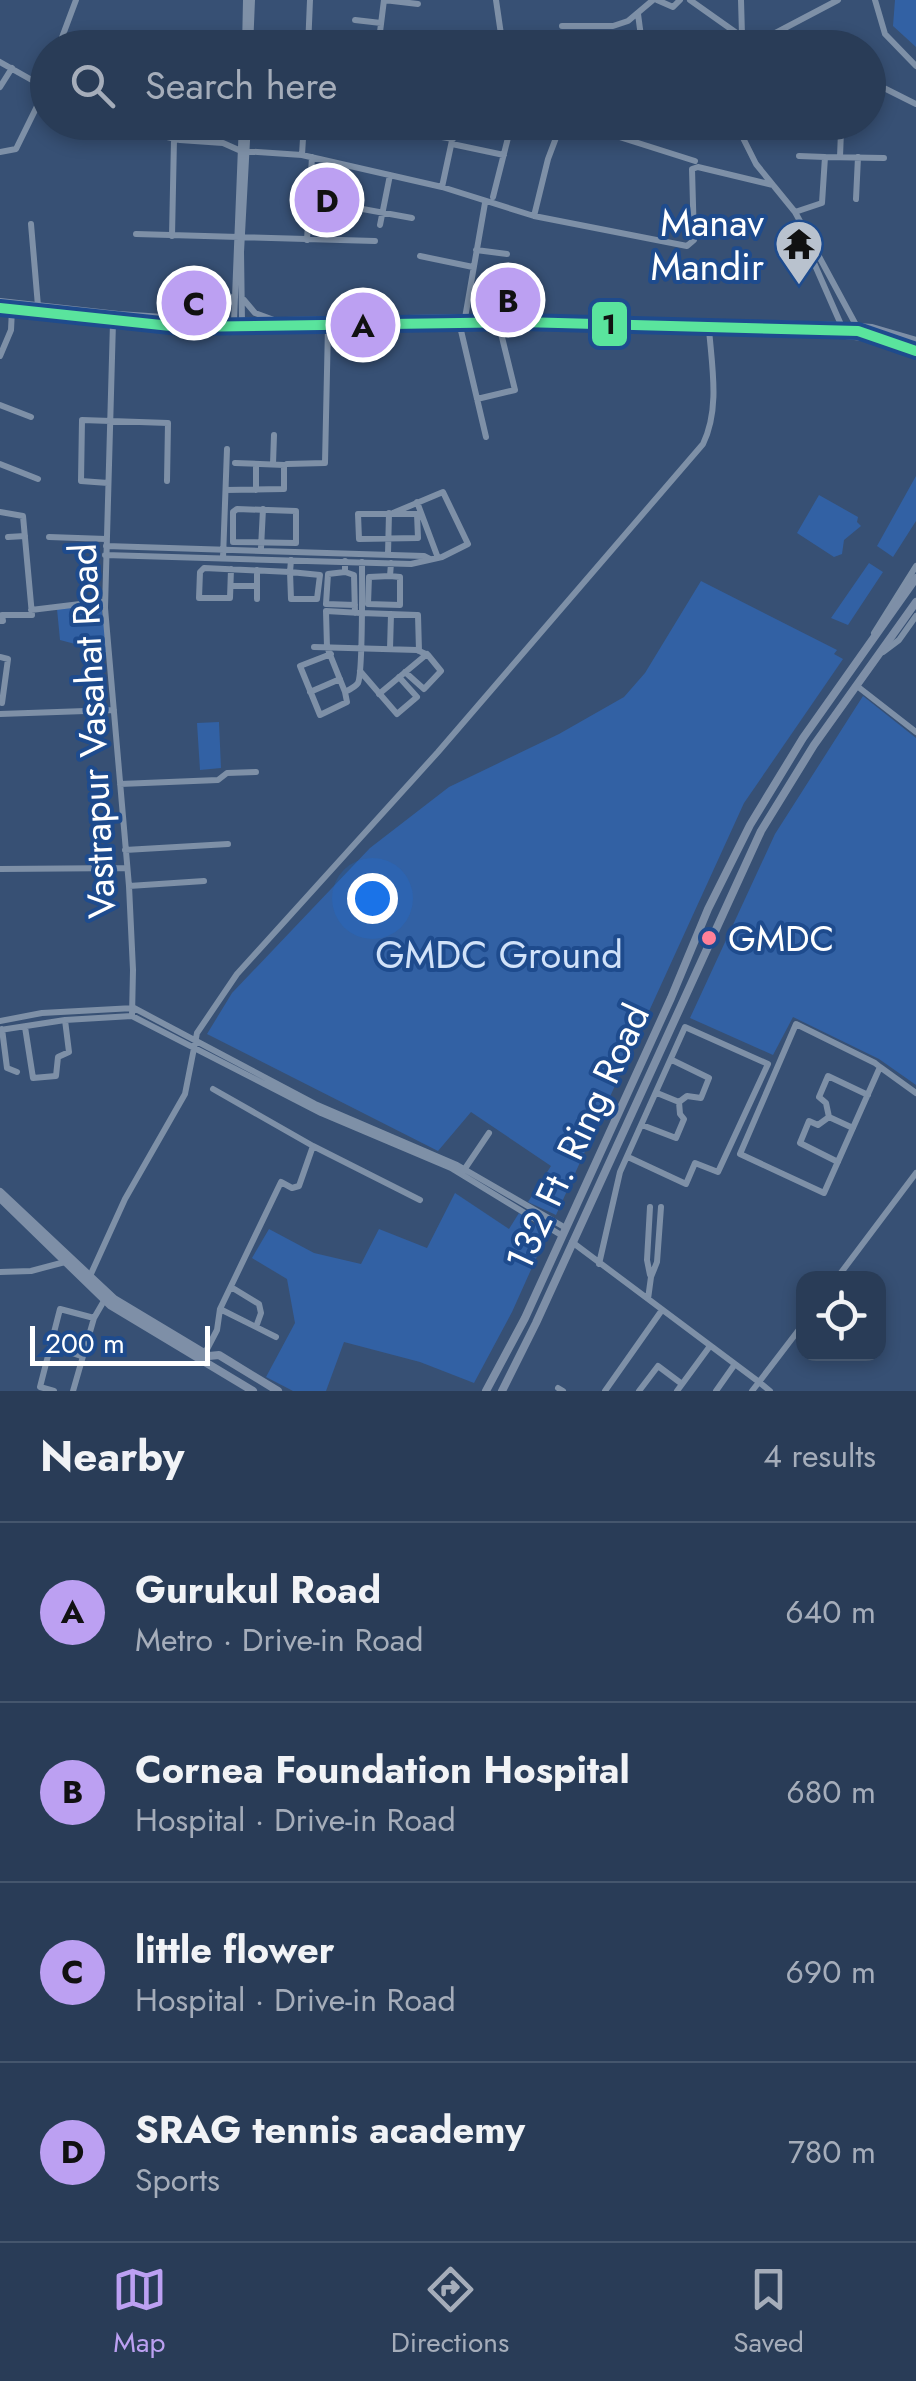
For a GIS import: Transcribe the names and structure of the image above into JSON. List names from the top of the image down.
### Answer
{
  "streets": {
    "main road": ["132 Ft. Ring Road"],
    "street": ["Vastrapur Vasahat Road"]
  },
  "parks": ["GMDC Ground"],
  "places": {
    "temple": ["Manav Mandir"],
    "other": ["GMDC"]
  },
  "lines": ["transit line 1"],
  "scale_bar": "200 m",
  "page": {
    "search": "Search here",
    "pins": [
      "D",
      "B",
      "C",
      "A"
    ],
    "scale": "200 m",
    "heading": ["Nearby", "4 results"],
    "list": [
      {
        "mark": "A",
        "name": "Gurukul Road",
        "note": "Metro · Drive-in Road",
        "value": "640 m"
      },
      {
        "mark": "B",
        "name": "Cornea Foundation Hospital",
        "note": "Hospital · Drive-in Road",
        "value": "680 m"
      },
      {
        "mark": "C",
        "name": "little flower",
        "note": "Hospital · Drive-in Road",
        "value": "690 m"
      },
      {
        "mark": "D",
        "name": "SRAG tennis academy",
        "note": "Sports",
        "value": "780 m"
      }
    ],
    "nav": ["Map", "Directions", "Saved"]
  }
}
